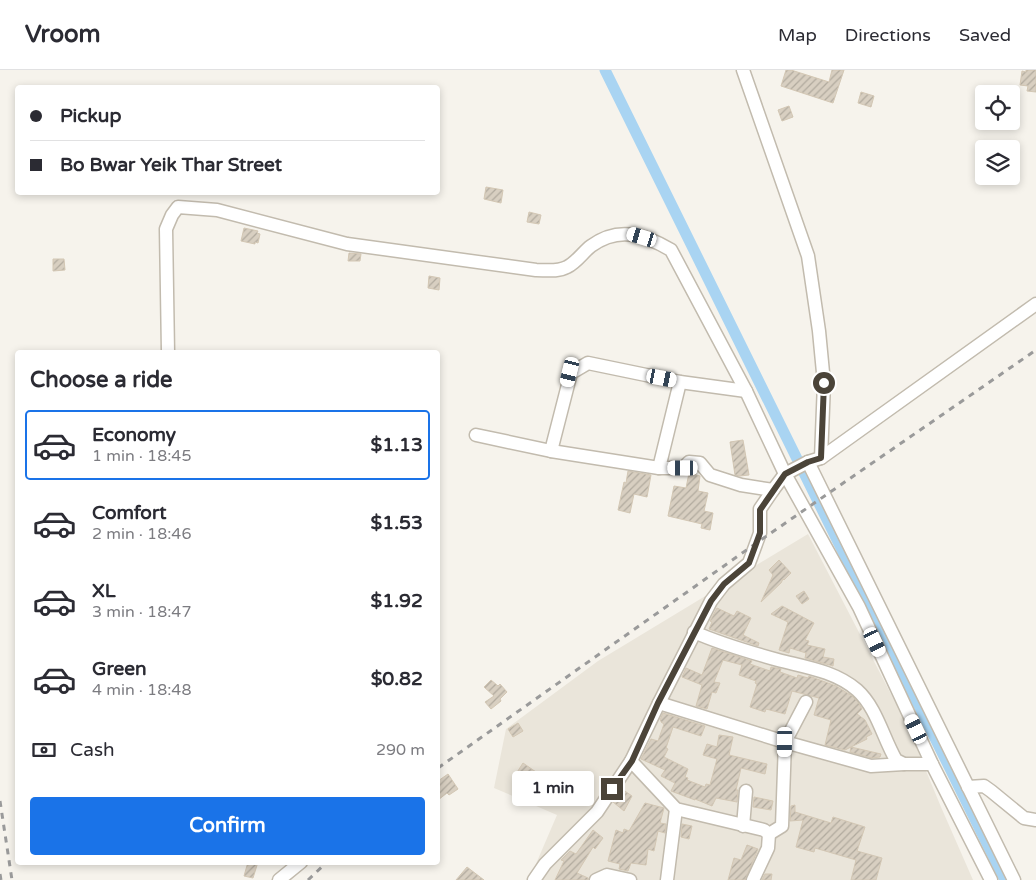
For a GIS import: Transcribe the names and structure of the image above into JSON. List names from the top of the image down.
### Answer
{
  "page": {
    "header": "Vroom",
    "nav": ["Map", "Directions", "Saved"],
    "banner": ["Pickup", "Bo Bwar Yeik Thar Street"],
    "heading": "Choose a ride",
    "list": [
      {
        "name": "Economy",
        "note": "1 min · 18:45",
        "value": "$1.13"
      },
      {
        "name": "Comfort",
        "note": "2 min · 18:46",
        "value": "$1.53"
      },
      {
        "name": "XL",
        "note": "3 min · 18:47",
        "value": "$1.92"
      },
      {
        "name": "Green",
        "note": "4 min · 18:48",
        "value": "$0.82"
      }
    ],
    "pay": ["Cash", "290 m"],
    "bubble": "1 min",
    "buttons": "Confirm"
  }
}
